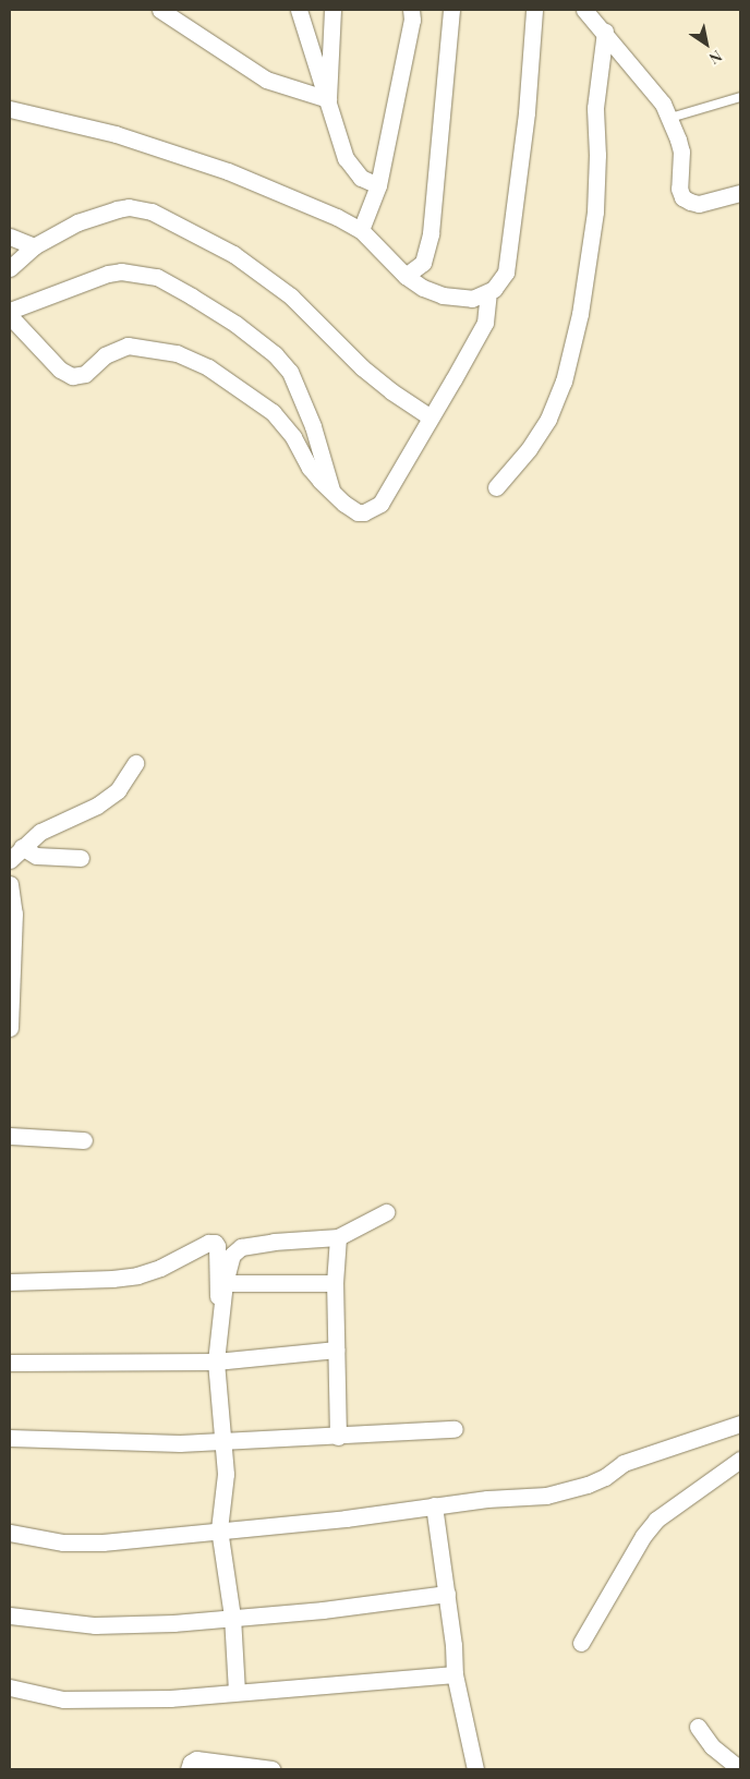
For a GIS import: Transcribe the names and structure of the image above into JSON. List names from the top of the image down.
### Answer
{
  "north": "bottom right"
}
